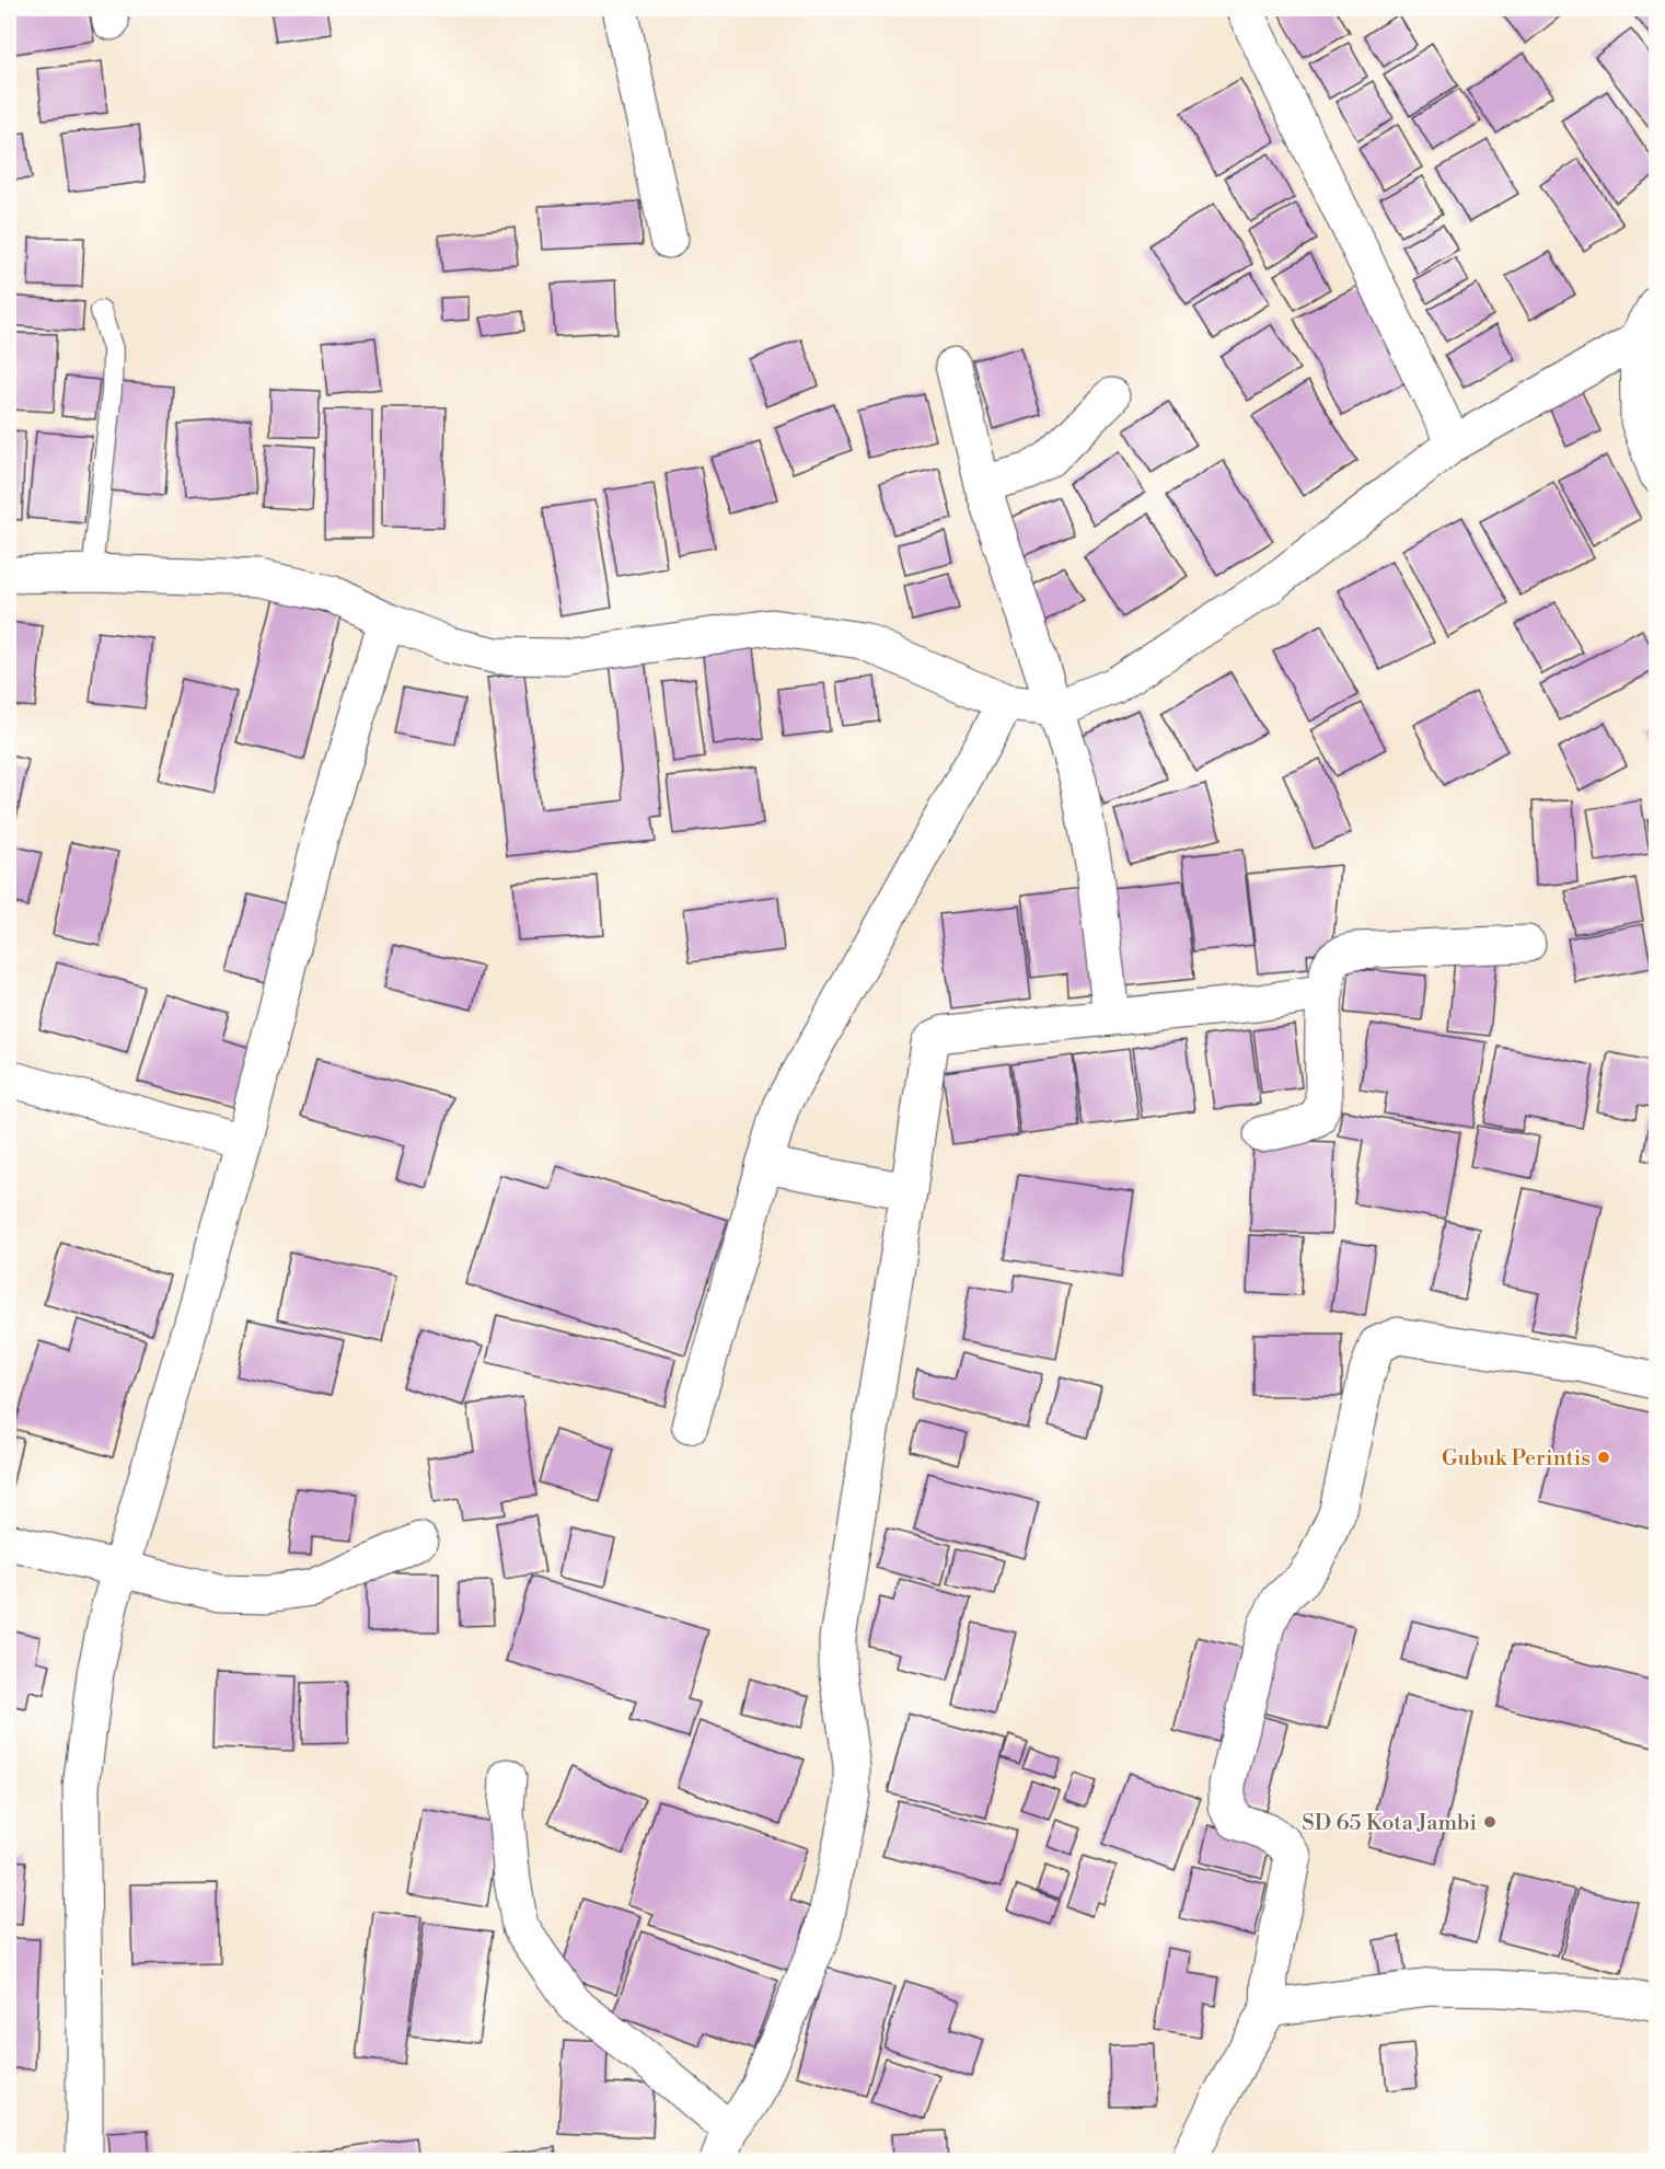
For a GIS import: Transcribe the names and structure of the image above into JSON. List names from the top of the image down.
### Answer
{
  "places": ["Gubuk Perintis", "SD 65 Kota Jambi"]
}
